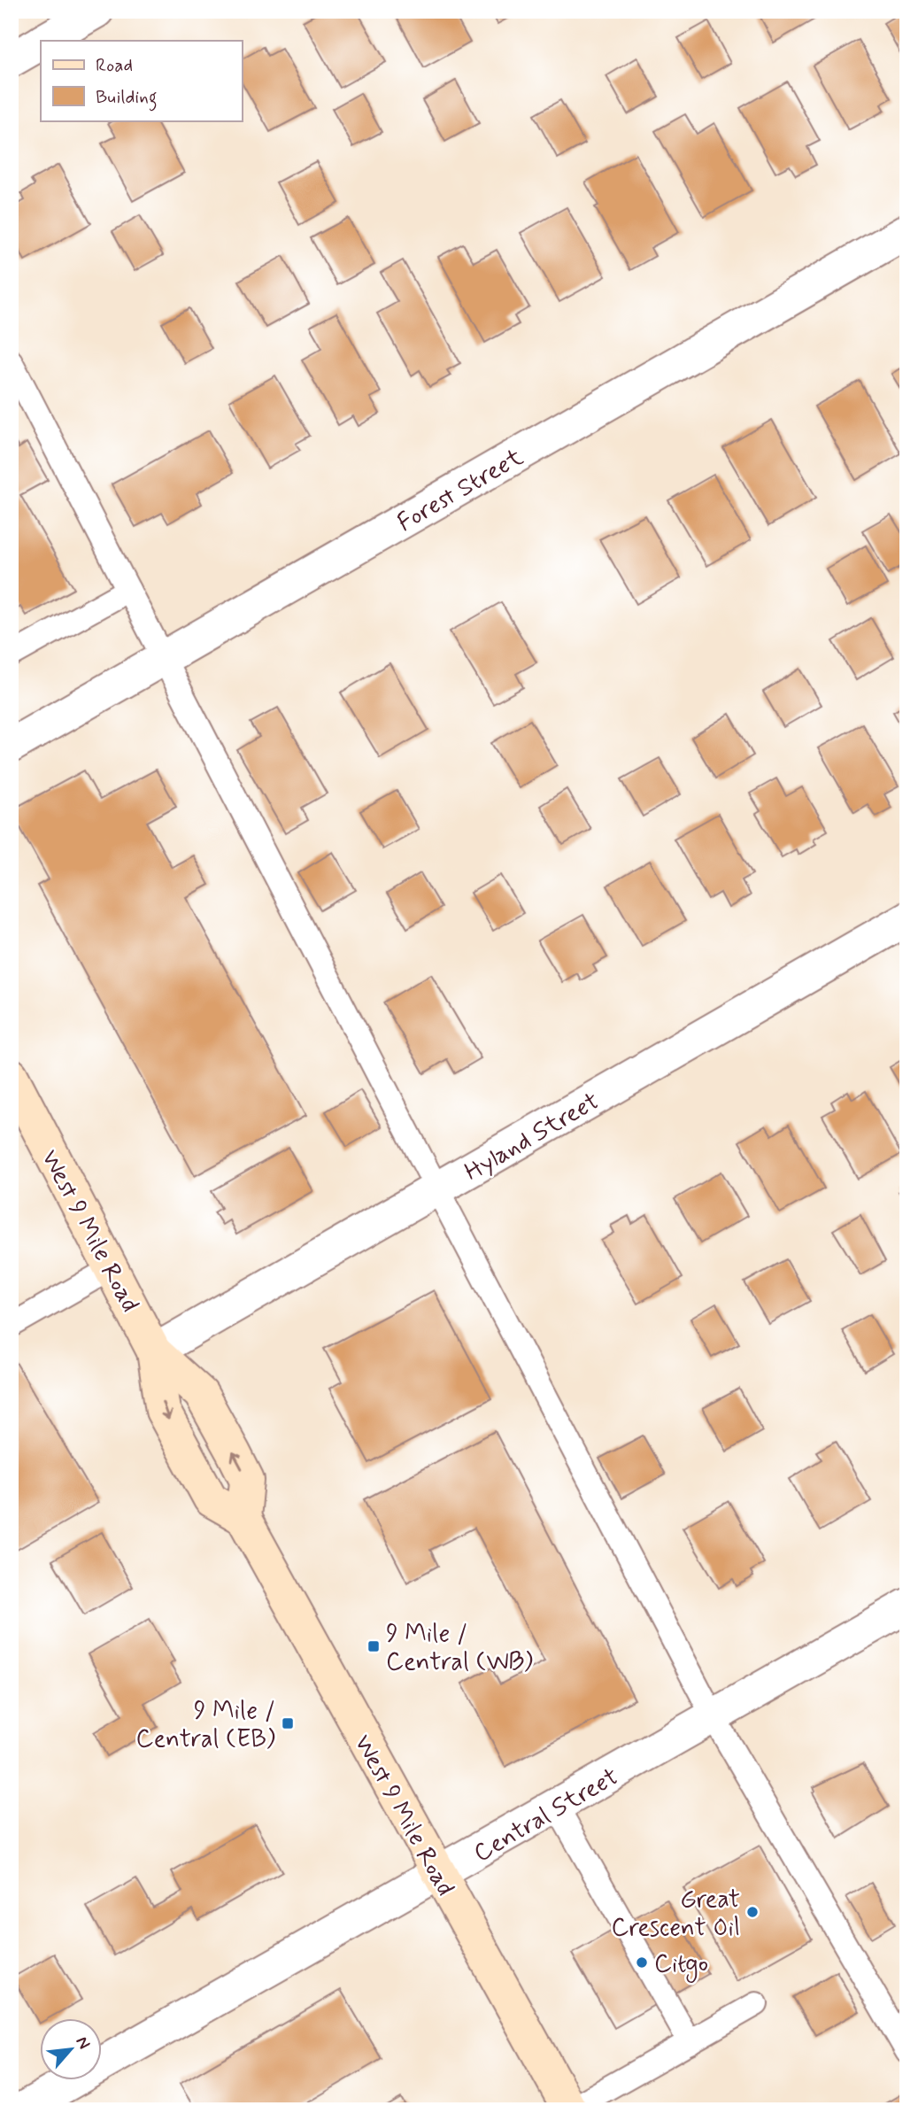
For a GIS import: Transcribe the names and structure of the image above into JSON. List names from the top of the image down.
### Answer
{
  "streets": {
    "main road": ["West 9 Mile Road"],
    "street": ["Forest Street", "Hyland Street", "Central Street"]
  },
  "crossings": [
    ["Hyland Street", "West 9 Mile Road"],
    ["West 9 Mile Road", "Central Street"]
  ],
  "places": {
    "transit": ["9 Mile / Central (WB)", "9 Mile / Central (EB)"],
    "other": ["Great Crescent Oil", "Citgo"]
  },
  "legend": ["Road", "Building"],
  "north": "top right"
}
